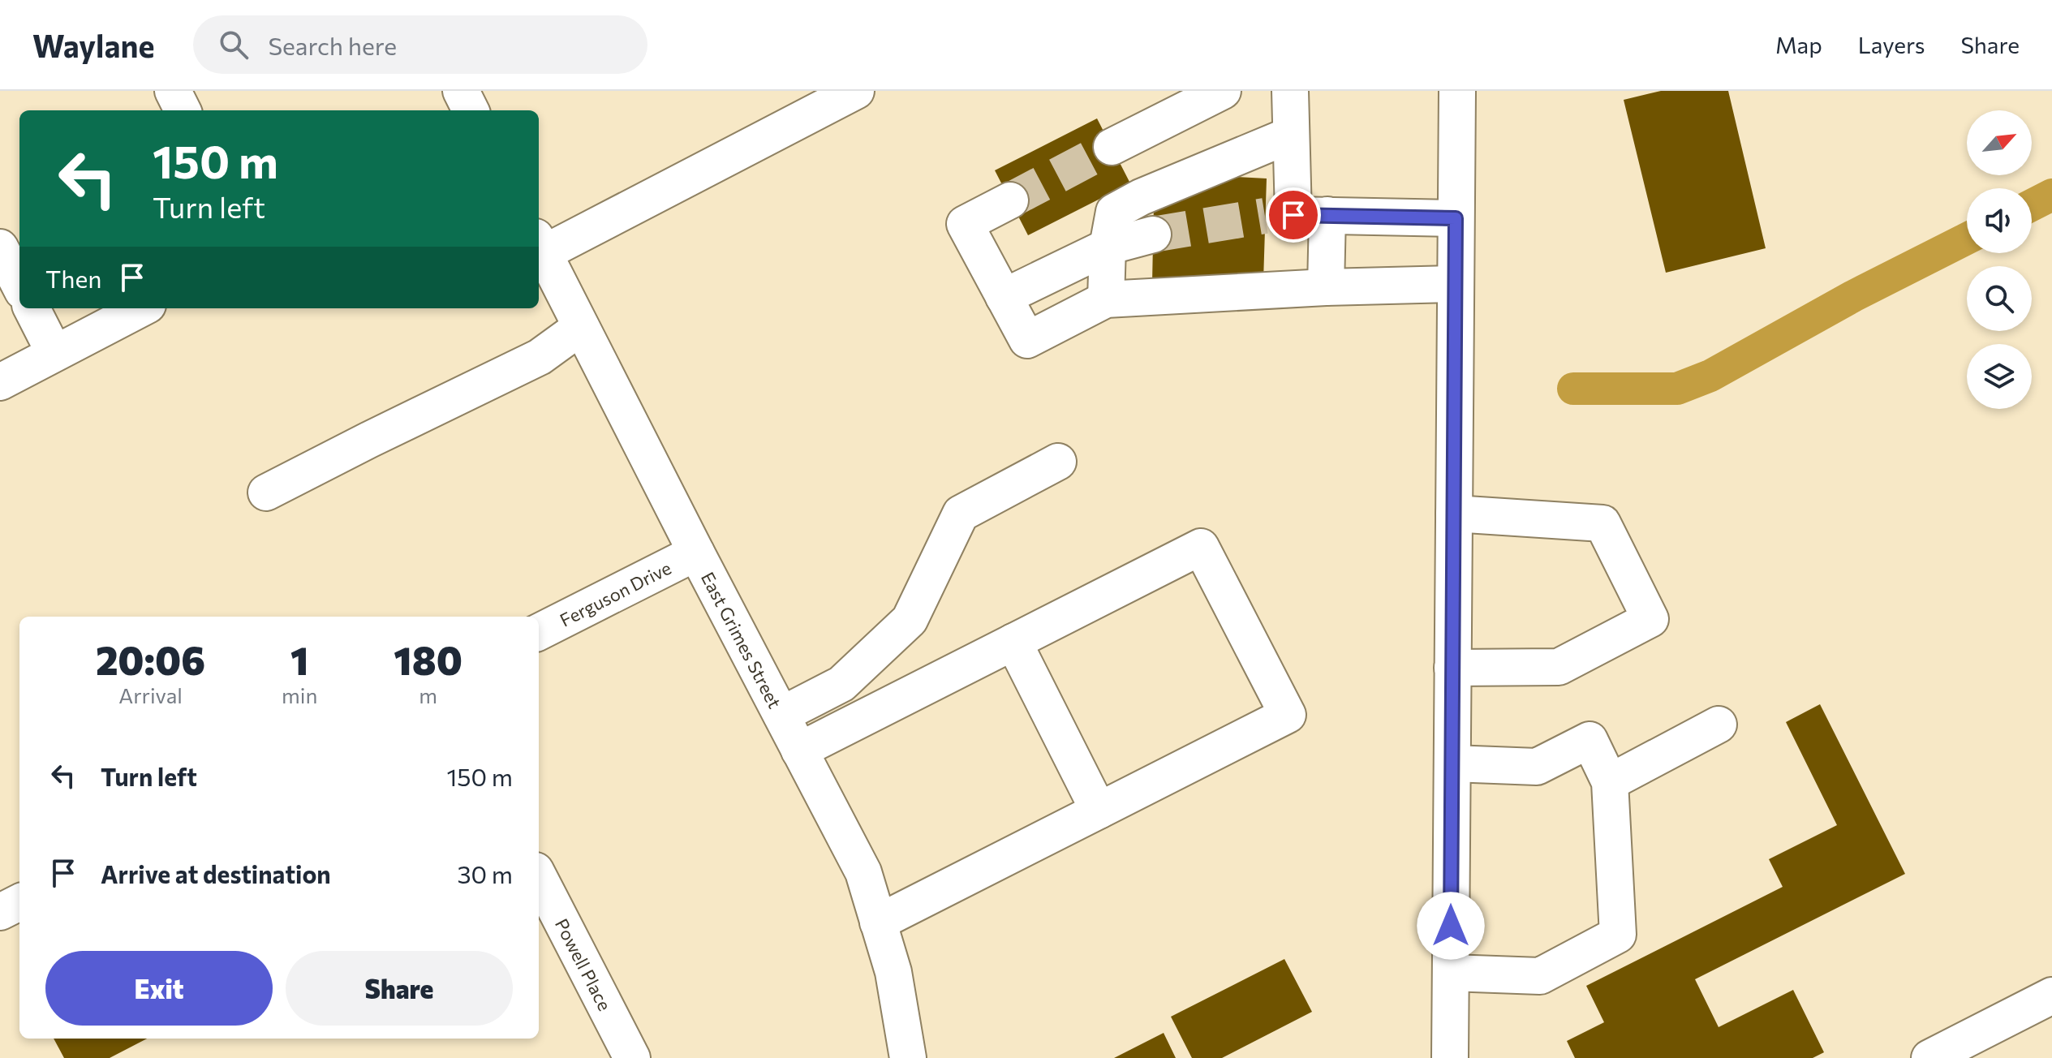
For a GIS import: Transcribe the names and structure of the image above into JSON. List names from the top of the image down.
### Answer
{
  "streets": {
    "street": ["Ferguson Drive", "East Grimes Street", "Powell Place"]
  },
  "crossings": [
    ["Ferguson Drive", "East Grimes Street"]
  ],
  "north": "top right",
  "page": {
    "header": "Waylane",
    "search": "Search here",
    "nav": ["Map", "Layers", "Share"],
    "turn": ["150 m", "Turn left"],
    "then": "Then",
    "eta": [
      "20:06",
      "Arrival",
      "1",
      "min",
      "180",
      "m"
    ],
    "list": [
      {
        "name": "Turn left",
        "value": "150 m"
      },
      {
        "name": "Arrive at destination",
        "value": "30 m"
      }
    ],
    "buttons": ["Exit", "Share"]
  }
}
